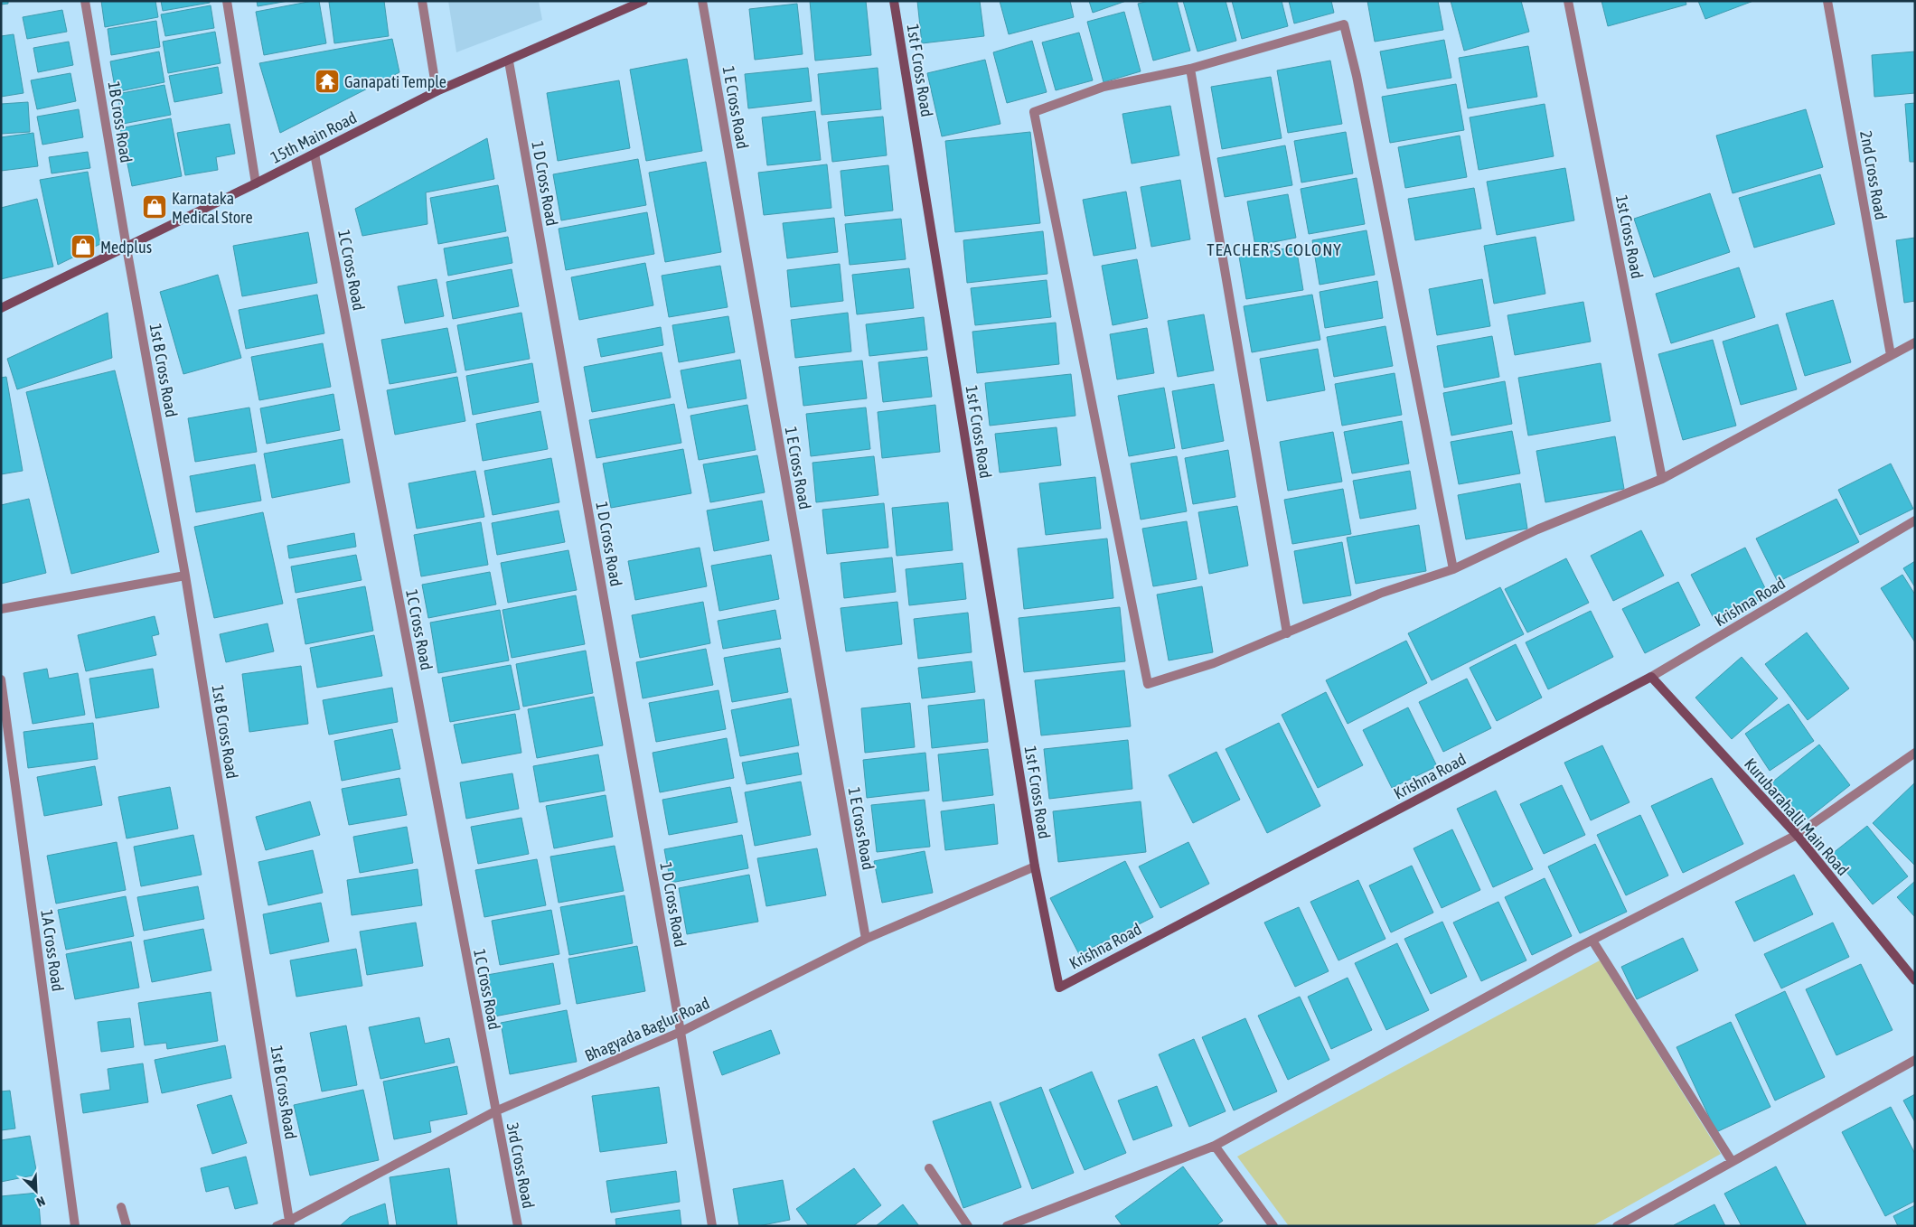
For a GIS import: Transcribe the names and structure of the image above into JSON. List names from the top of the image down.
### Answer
{
  "streets": {
    "street": [
      "1st F Cross Road",
      "1 E Cross Road",
      "1B Cross Road",
      "15th Main Road",
      "2nd Cross Road",
      "1 D Cross Road",
      "1st Cross Road",
      "1C Cross Road",
      "1st B Cross Road",
      "Krishna Road",
      "Kurubarahalli Main Road",
      "1A Cross Road",
      "Bhagyada Baglur Road",
      "3rd Cross Road"
    ]
  },
  "crossings": [
    ["1st F Cross Road", "Krishna Road"],
    ["1st F Cross Road", "Bhagyada Baglur Road"],
    ["1 E Cross Road", "Bhagyada Baglur Road"],
    ["1B Cross Road", "15th Main Road"],
    ["1B Cross Road", "1st B Cross Road"],
    ["15th Main Road", "1 D Cross Road"],
    ["15th Main Road", "1C Cross Road"],
    ["15th Main Road", "1st B Cross Road"],
    ["1 D Cross Road", "Bhagyada Baglur Road"],
    ["1C Cross Road", "Bhagyada Baglur Road"],
    ["1C Cross Road", "3rd Cross Road"],
    ["1st B Cross Road", "Bhagyada Baglur Road"],
    ["Krishna Road", "Kurubarahalli Main Road"],
    ["Krishna Road", "Bhagyada Baglur Road"],
    ["Bhagyada Baglur Road", "3rd Cross Road"]
  ],
  "districts": ["TEACHER'S COLONY"],
  "places": {
    "temple": ["Ganapati Temple"],
    "shop": ["Karnataka Medical Store", "Medplus"]
  },
  "north": "bottom right"
}
